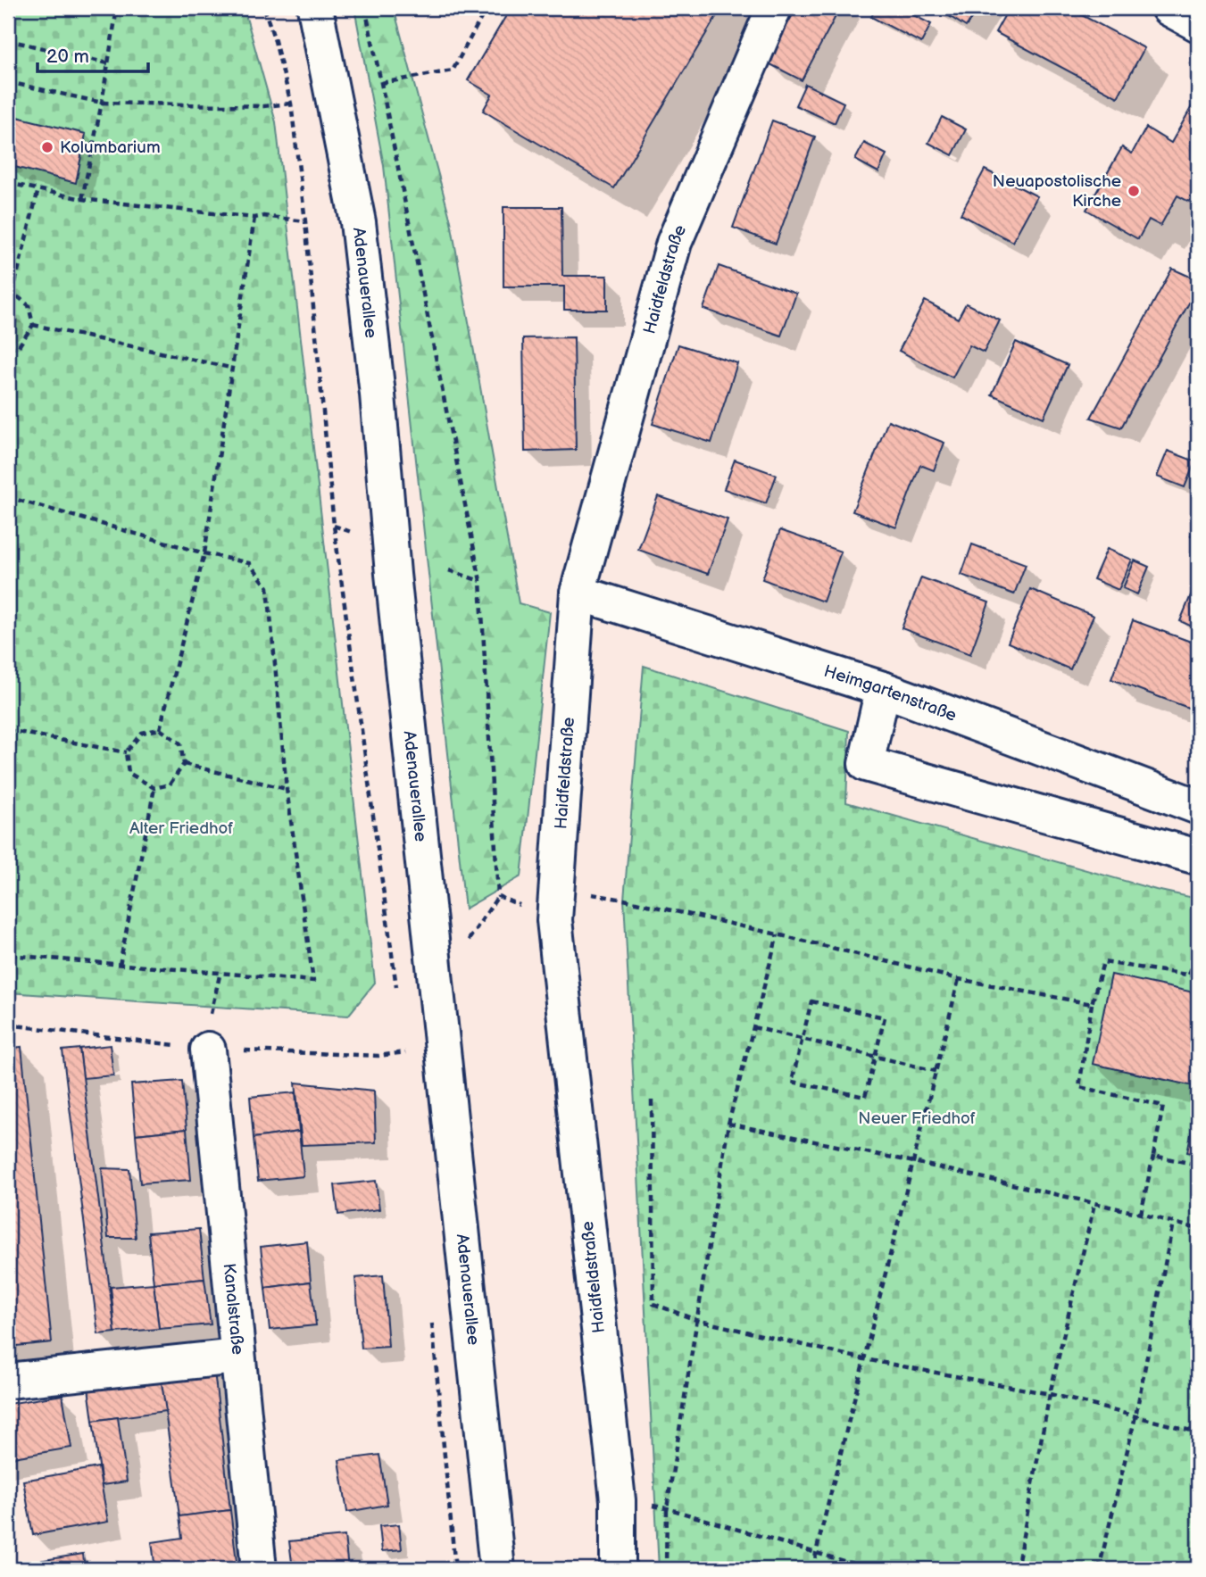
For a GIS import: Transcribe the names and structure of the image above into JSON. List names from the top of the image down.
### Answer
{
  "streets": {
    "street": [
      "Haidfeldstraße",
      "Adenauerallee",
      "Heimgartenstraße",
      "Kanalstraße"
    ]
  },
  "crossings": [
    ["Haidfeldstraße", "Heimgartenstraße"]
  ],
  "parks": ["Alter Friedhof", "Neuer Friedhof"],
  "places": ["Kolumbarium", "Neuapostolische Kirche"],
  "scale_bar": "20 m"
}
